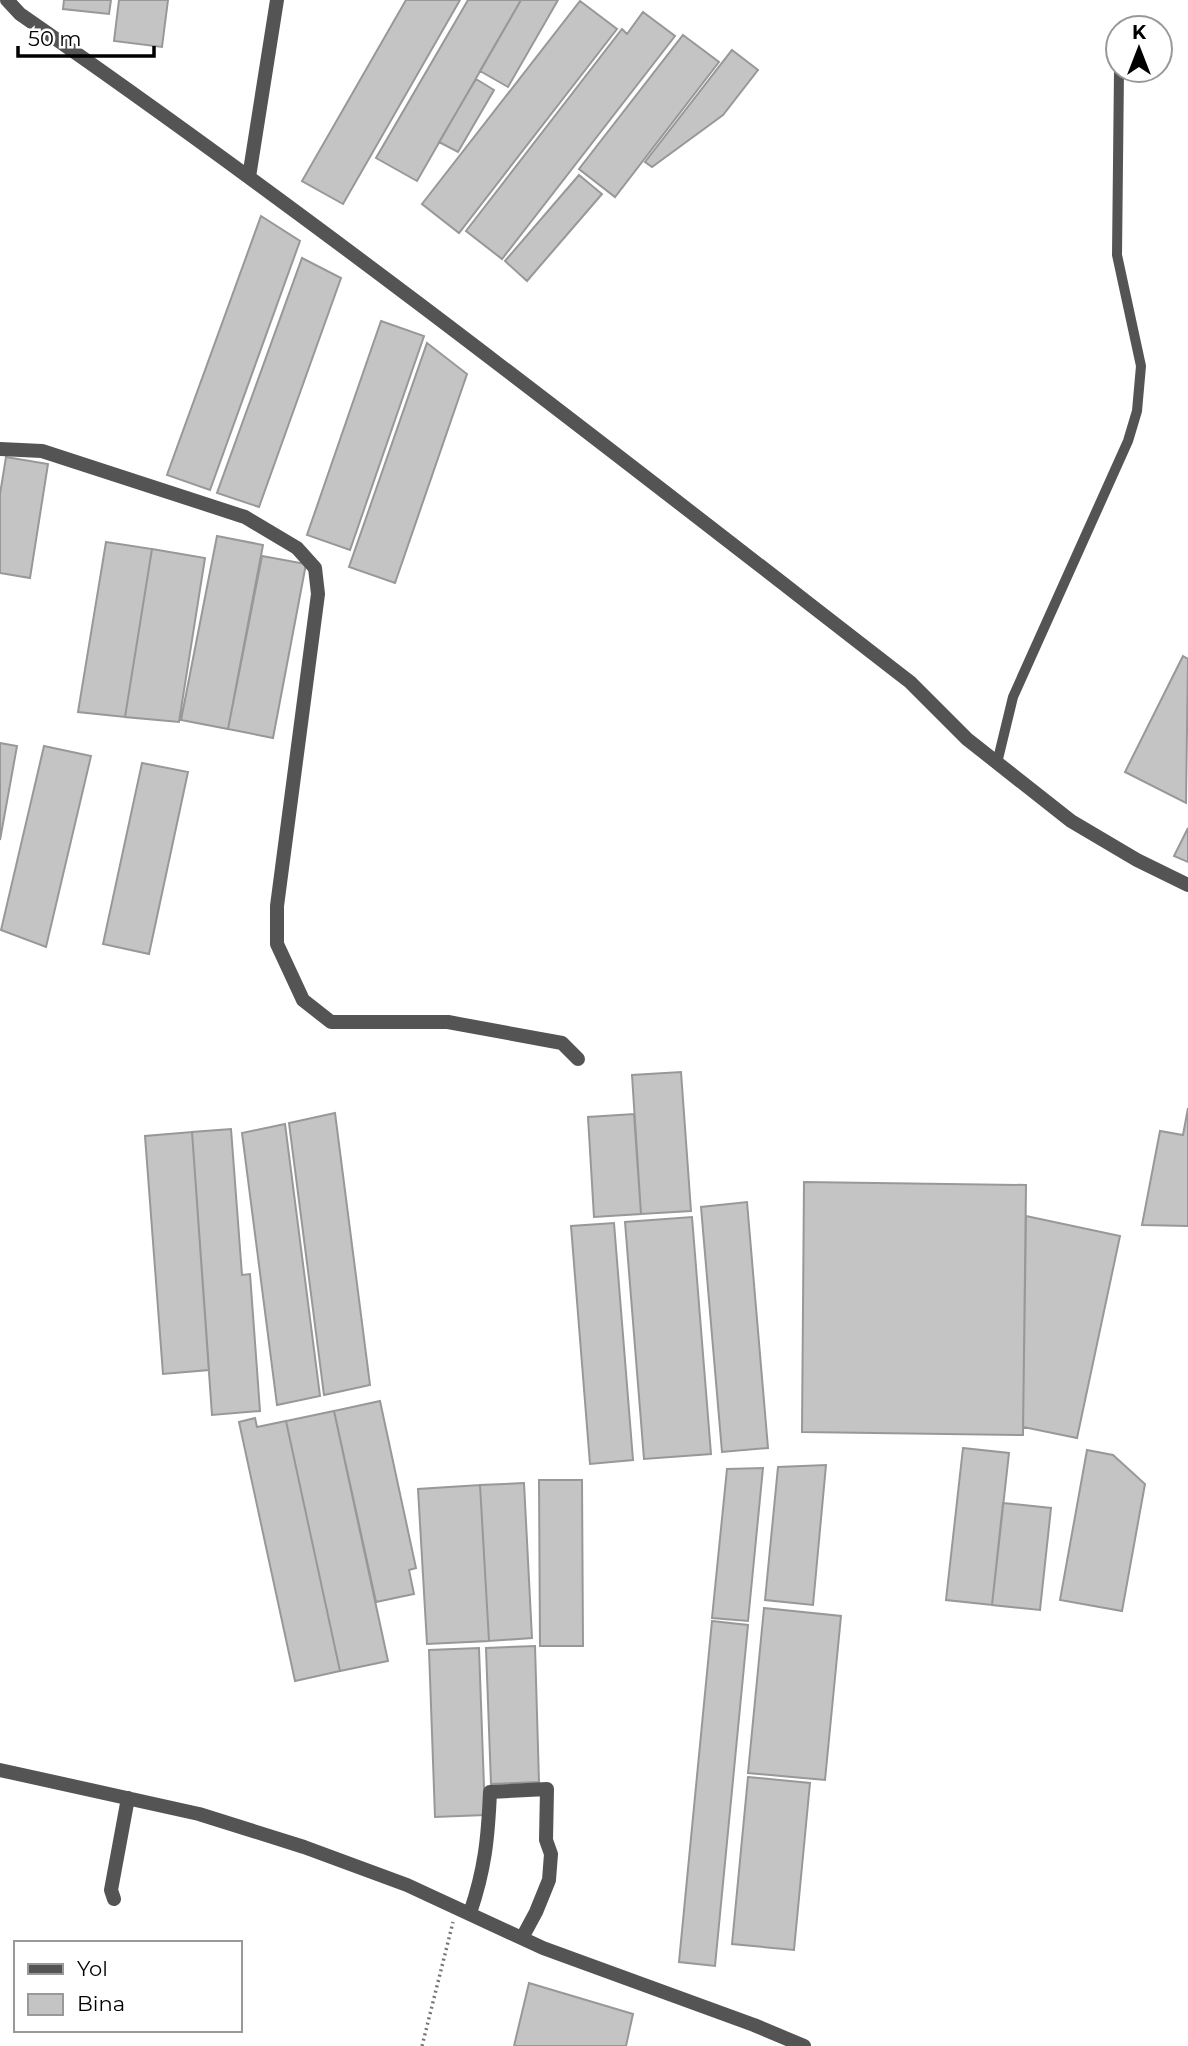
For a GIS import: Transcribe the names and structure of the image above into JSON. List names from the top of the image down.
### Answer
{
  "legend": ["Yol", "Bina"],
  "scale_bar": "50 m",
  "north": "top"
}
